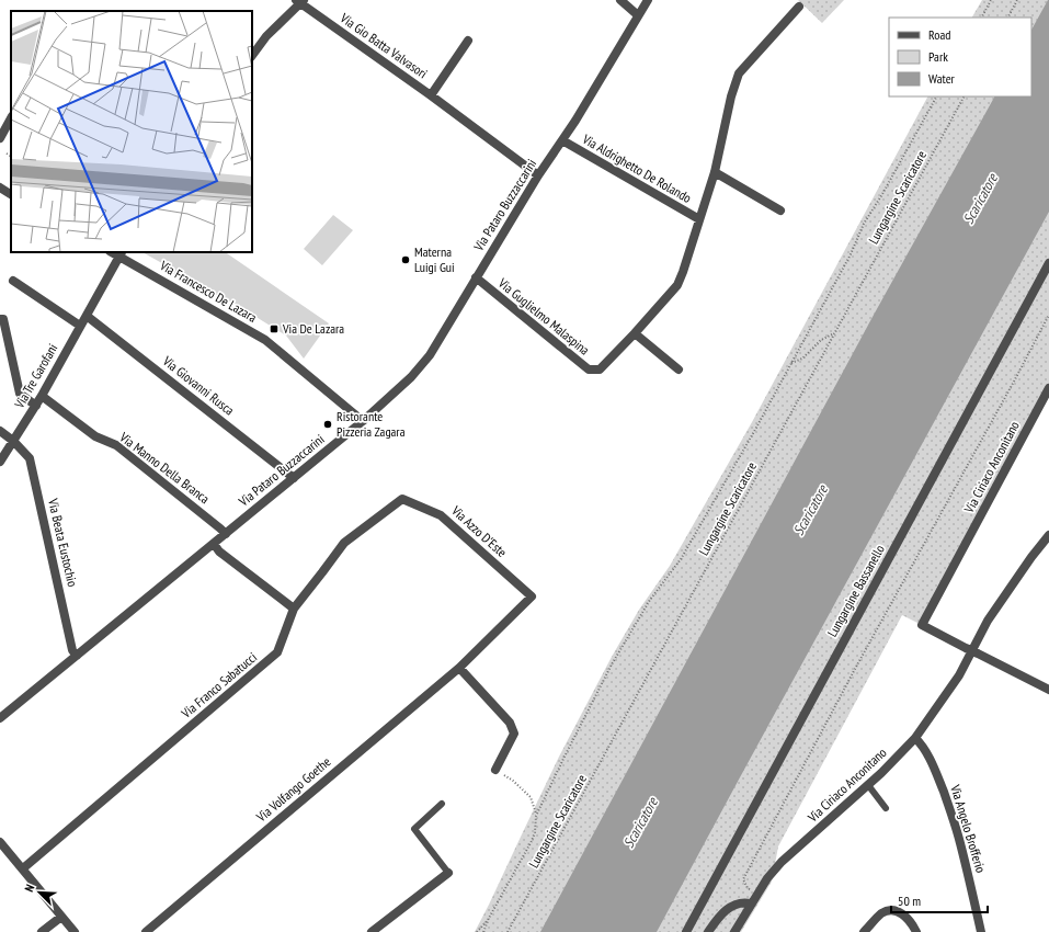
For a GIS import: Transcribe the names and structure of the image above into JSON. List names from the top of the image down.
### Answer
{
  "streets": {
    "street": [
      "Via Gio Batta Valvasori",
      "Via Aldrighetto De Rolando",
      "Via Pataro Buzzaccarini",
      "Via Francesco De Lazara",
      "Via Guglielmo Malaspina",
      "Via Tre Garofani",
      "Via Giovanni Rusca",
      "Via Ciriaco Anconitano",
      "Via Manno Della Branca",
      "Via Azzo D'Este",
      "Via Beata Eustochio",
      "Lungargine Bassanello",
      "Via Franco Sabatucci",
      "Via Volfango Goethe",
      "Via Angelo Brofferio"
    ],
    "path": ["Lungargine Scaricatore"]
  },
  "crossings": [
    ["Via Gio Batta Valvasori", "Via Pataro Buzzaccarini"],
    ["Via Aldrighetto De Rolando", "Via Pataro Buzzaccarini"],
    ["Via Aldrighetto De Rolando", "Via Guglielmo Malaspina"],
    ["Via Pataro Buzzaccarini", "Via Francesco De Lazara"],
    ["Via Pataro Buzzaccarini", "Via Guglielmo Malaspina"],
    ["Via Pataro Buzzaccarini", "Via Giovanni Rusca"],
    ["Via Pataro Buzzaccarini", "Via Manno Della Branca"],
    ["Via Pataro Buzzaccarini", "Via Beata Eustochio"],
    ["Via Francesco De Lazara", "Via Tre Garofani"],
    ["Via Tre Garofani", "Via Giovanni Rusca"],
    ["Via Tre Garofani", "Via Manno Della Branca"],
    ["Via Tre Garofani", "Via Beata Eustochio"],
    ["Via Ciriaco Anconitano", "Via Angelo Brofferio"],
    ["Via Azzo D'Este", "Via Franco Sabatucci"],
    ["Via Azzo D'Este", "Via Volfango Goethe"]
  ],
  "water": ["Scaricatore"],
  "places": {
    "other": ["Materna Luigi Gui", "Ristorante Pizzeria Zagara"],
    "transit": ["Via De Lazara"]
  },
  "legend": ["Road", "Park", "Water"],
  "scale_bar": "50 m",
  "north": "top left"
}
